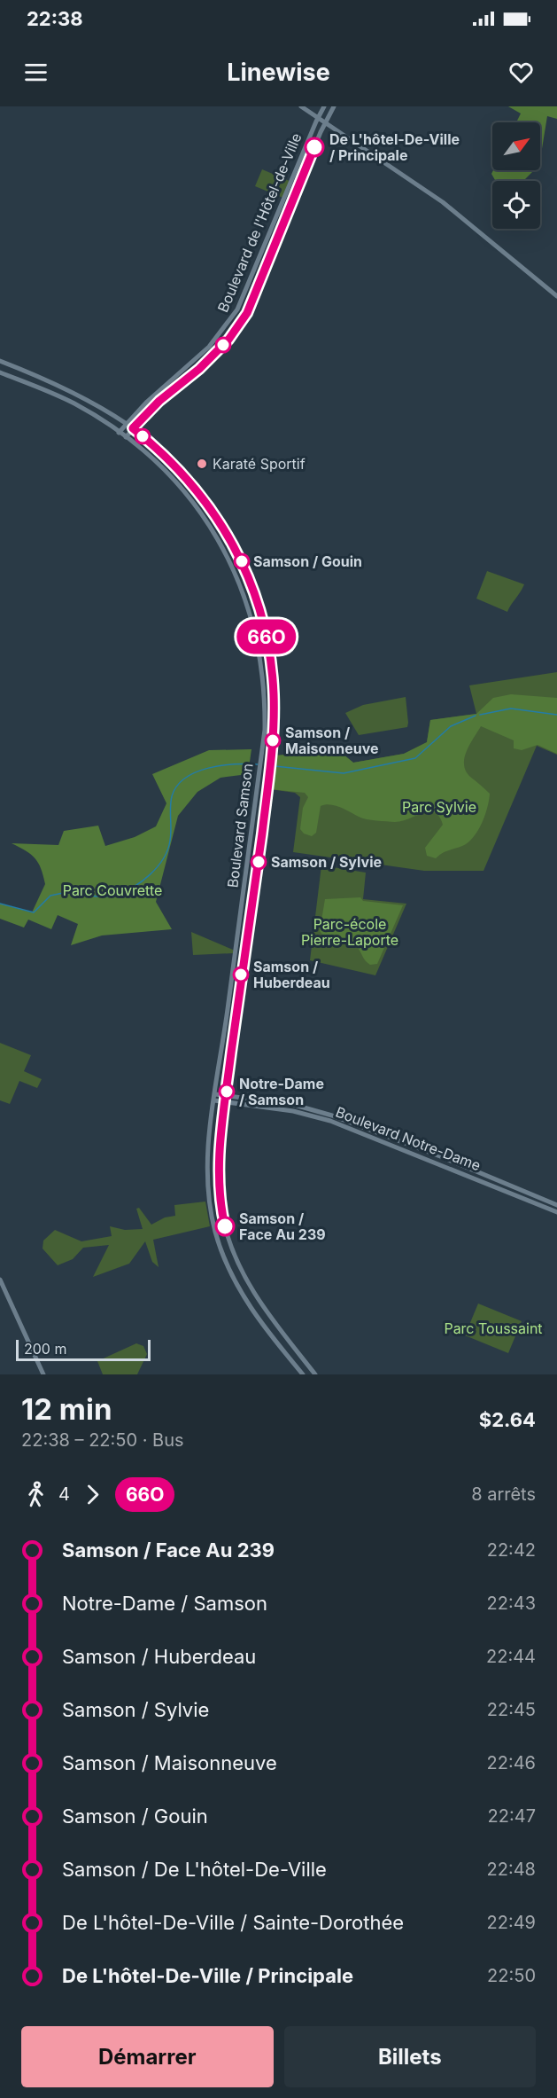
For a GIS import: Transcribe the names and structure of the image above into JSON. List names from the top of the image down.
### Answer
{
  "streets": {
    "street": ["Boulevard de l'Hôtel-de-Ville", "Boulevard Samson", "Boulevard Notre-Dame"]
  },
  "crossings": [
    ["Boulevard de l'Hôtel-de-Ville", "Boulevard Samson"],
    ["Boulevard Samson", "Boulevard Notre-Dame"]
  ],
  "parks": [
    "Parc Sylvie",
    "Parc Couvrette",
    "Parc-école Pierre-Laporte",
    "Parc Toussaint"
  ],
  "places": [
    "De L'hôtel-De-Ville / Principale",
    "Karaté Sportif",
    "Samson / Gouin",
    "Samson / Maisonneuve",
    "Samson / Sylvie",
    "Samson / Huberdeau",
    "Notre-Dame / Samson",
    "Samson / Face Au 239"
  ],
  "lines": ["bus line 66O"],
  "scale_bar": "200 m",
  "north": "top right",
  "page": {
    "status": "22:38",
    "header": "Linewise",
    "on_map": "66O",
    "scale": "200 m",
    "heading": ["12 min", "22:38 – 22:50 · Bus", "$2.64"],
    "legs": ["4", "66O", "8 arrêts"],
    "list": [
      {
        "name": "Samson / Face Au 239",
        "value": "22:42"
      },
      {
        "name": "Notre-Dame / Samson",
        "value": "22:43"
      },
      {
        "name": "Samson / Huberdeau",
        "value": "22:44"
      },
      {
        "name": "Samson / Sylvie",
        "value": "22:45"
      },
      {
        "name": "Samson / Maisonneuve",
        "value": "22:46"
      },
      {
        "name": "Samson / Gouin",
        "value": "22:47"
      },
      {
        "name": "Samson / De L'hôtel-De-Ville",
        "value": "22:48"
      },
      {
        "name": "De L'hôtel-De-Ville / Sainte-Dorothée",
        "value": "22:49"
      },
      {
        "name": "De L'hôtel-De-Ville / Principale",
        "value": "22:50"
      }
    ],
    "buttons": ["Démarrer", "Billets"]
  }
}
